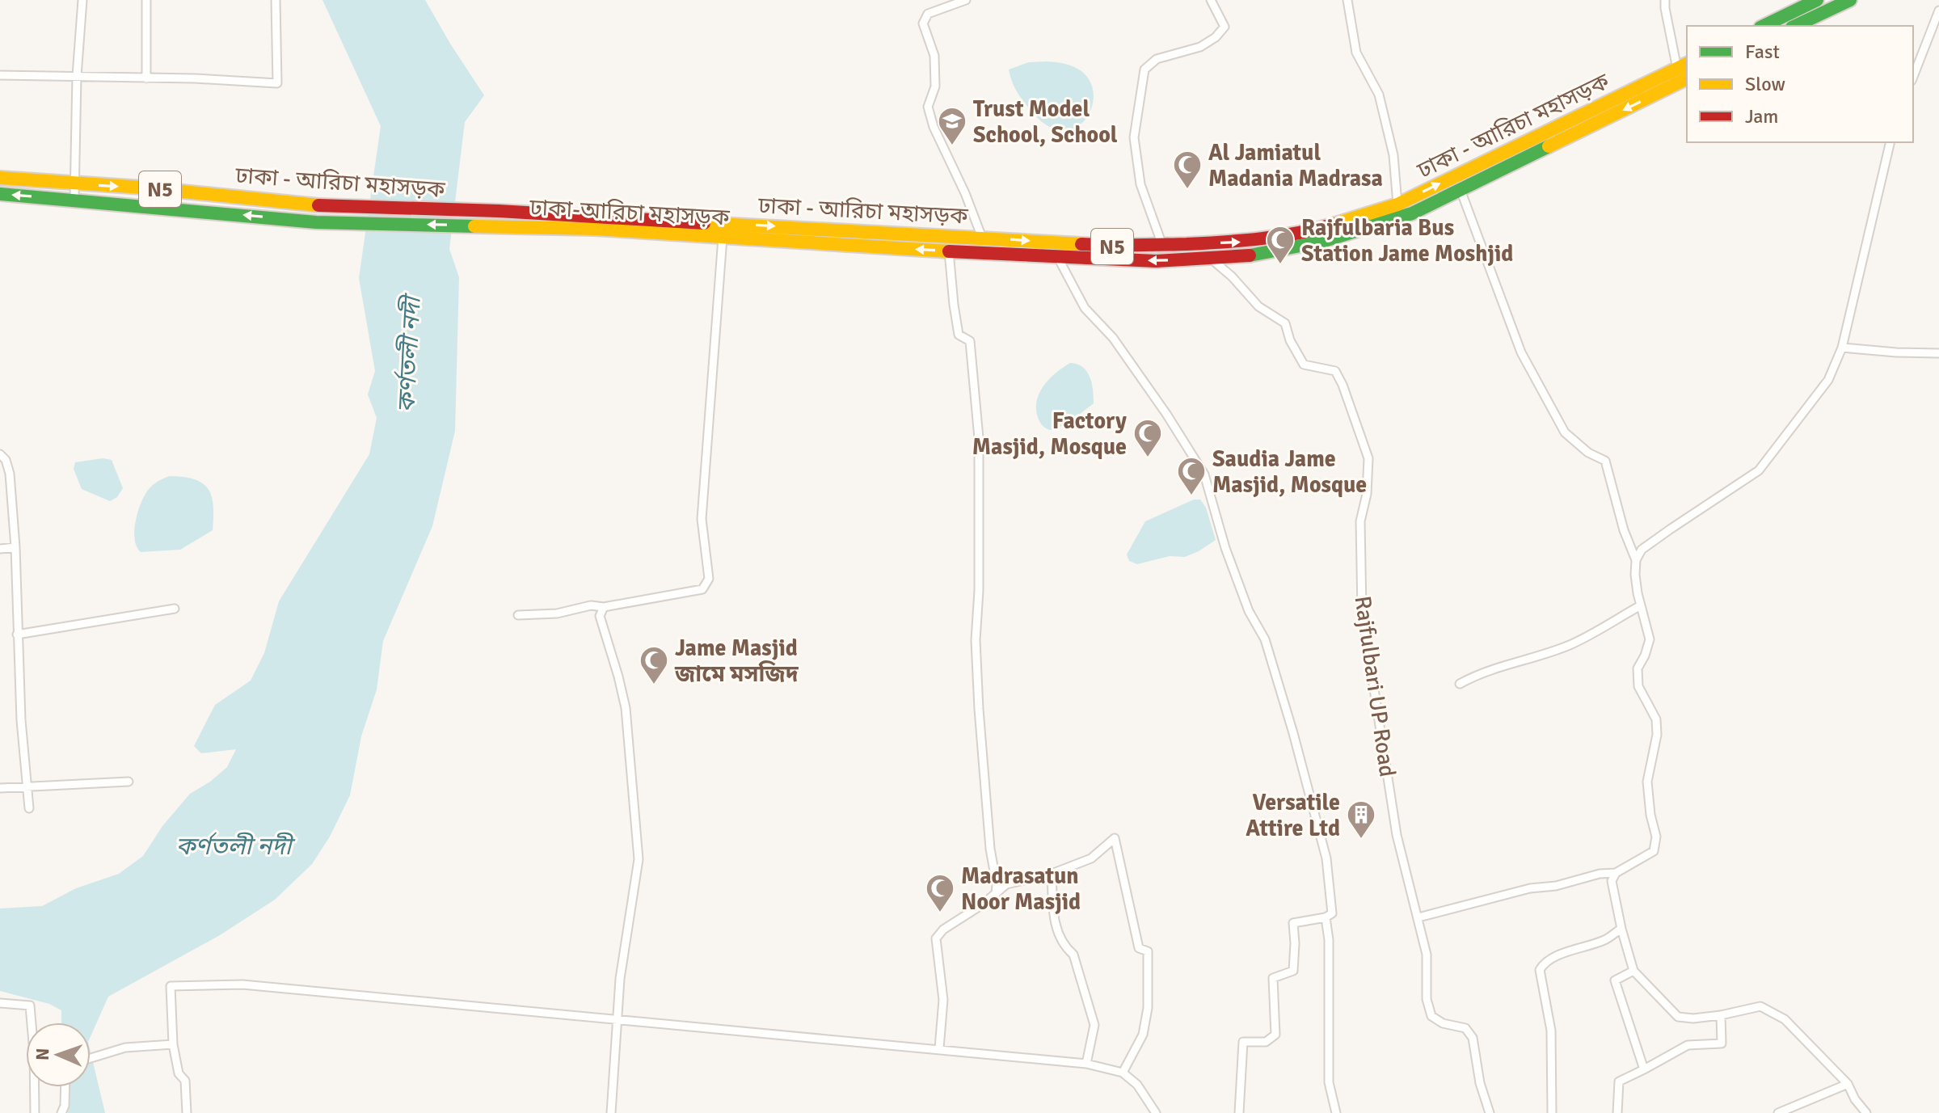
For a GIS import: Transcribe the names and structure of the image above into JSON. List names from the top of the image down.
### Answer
{
  "streets": {
    "highway": ["ঢাকা - আরিচা মহাসড়ক", "N5", "ঢাকা-আরিচা মহাসড়ক"],
    "street": ["Rajfulbari UP Road"]
  },
  "crossings": [
    ["ঢাকা - আরিচা মহাসড়ক", "ঢাকা-আরিচা মহাসড়ক"],
    ["ঢাকা-আরিচা মহাসড়ক", "Rajfulbari UP Road"]
  ],
  "one_way": ["ঢাকা-আরিচা মহাসড়ক"],
  "water": ["কর্ণতলী নদী"],
  "places": {
    "school or university": ["Trust Model School, School"],
    "mosque": [
      "Al Jamiatul Madania Madrasa",
      "Rajfulbaria Bus Station Jame Moshjid",
      "Factory Masjid, Mosque",
      "Saudia Jame Masjid, Mosque",
      "Jame Masjid জামে মসজিদ",
      "Madrasatun Noor Masjid"
    ],
    "building": ["Versatile Attire Ltd"]
  },
  "legend": ["Fast", "Slow", "Jam"],
  "north": "left"
}
